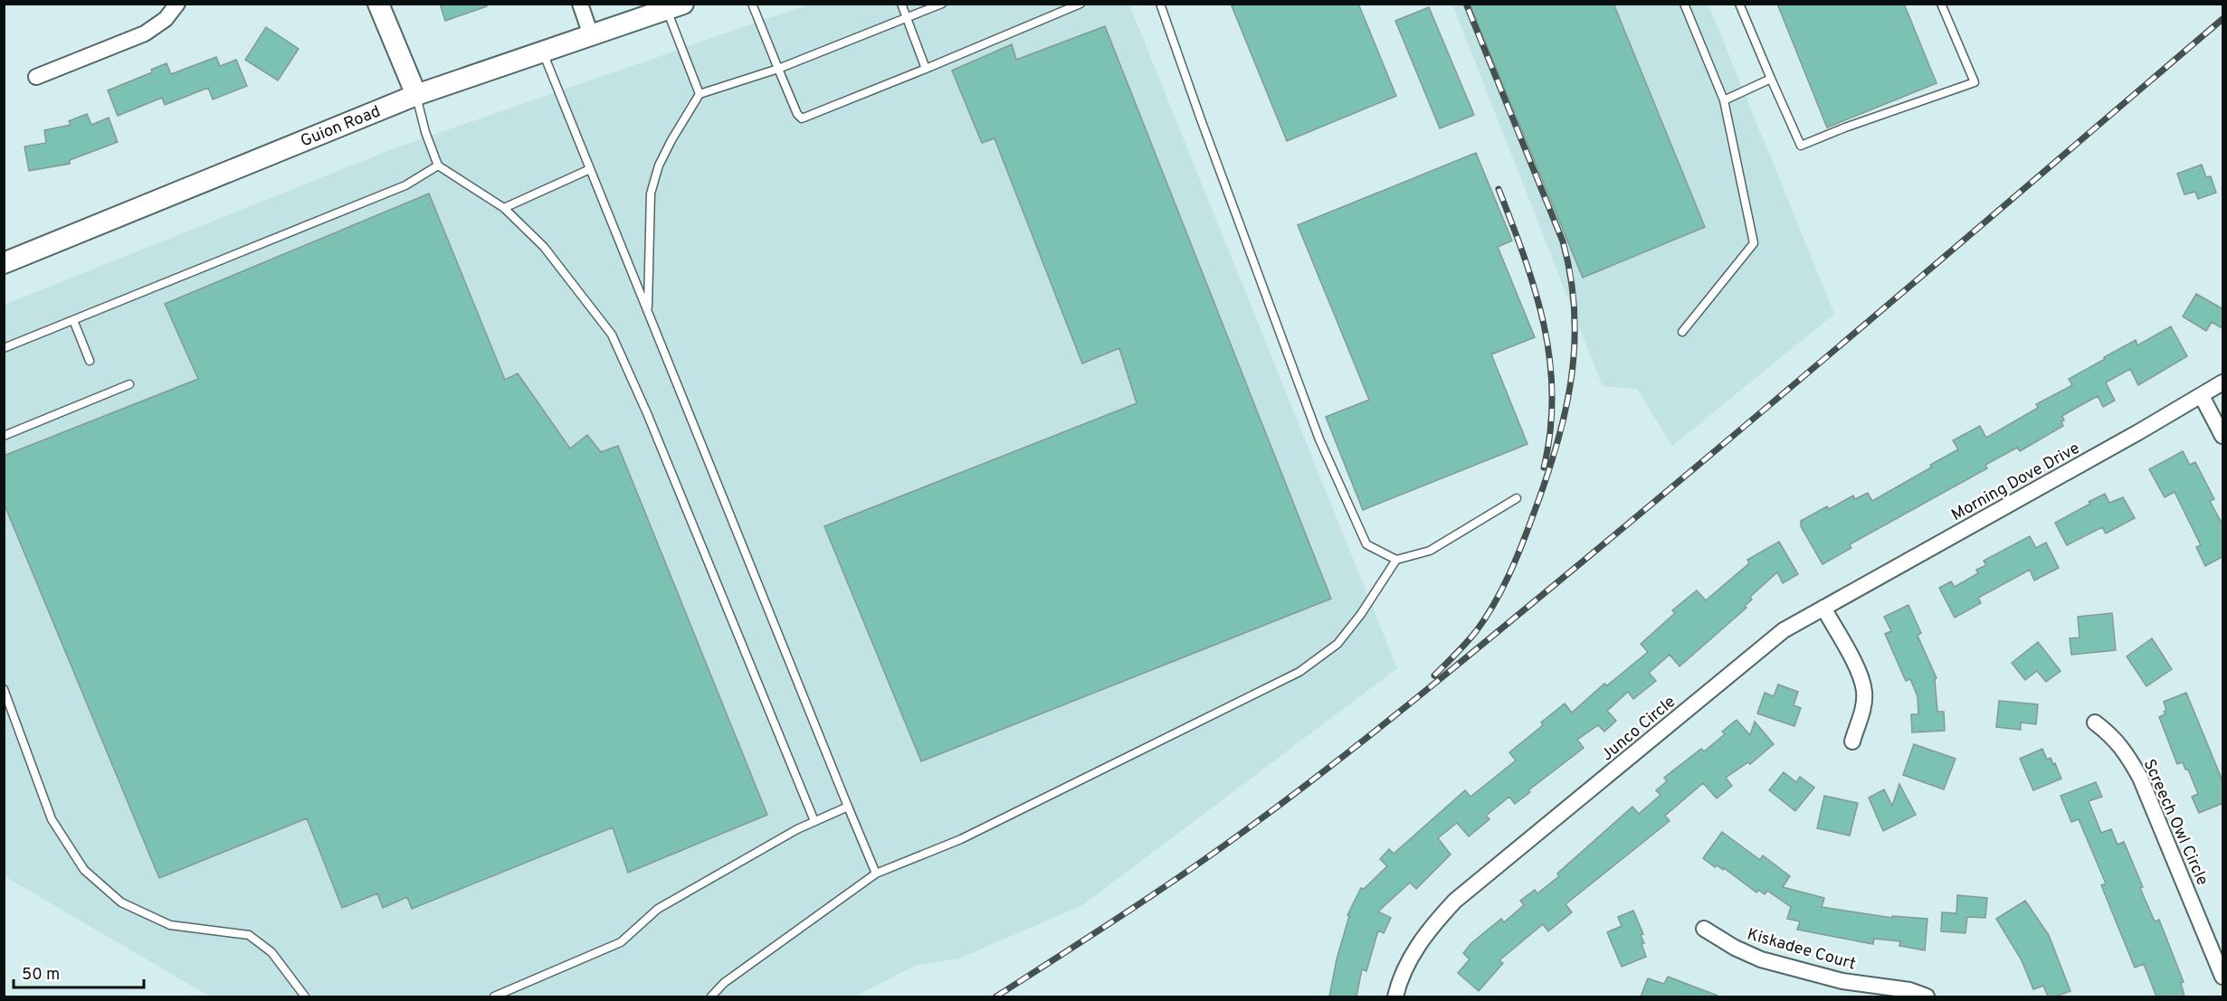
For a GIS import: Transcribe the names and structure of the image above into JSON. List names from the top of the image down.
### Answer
{
  "streets": {
    "street": [
      "Guion Road",
      "Morning Dove Drive",
      "Junco Circle",
      "Screech Owl Circle",
      "Kiskadee Court"
    ]
  },
  "crossings": [
    ["Morning Dove Drive", "Junco Circle"]
  ],
  "scale_bar": "50 m"
}
